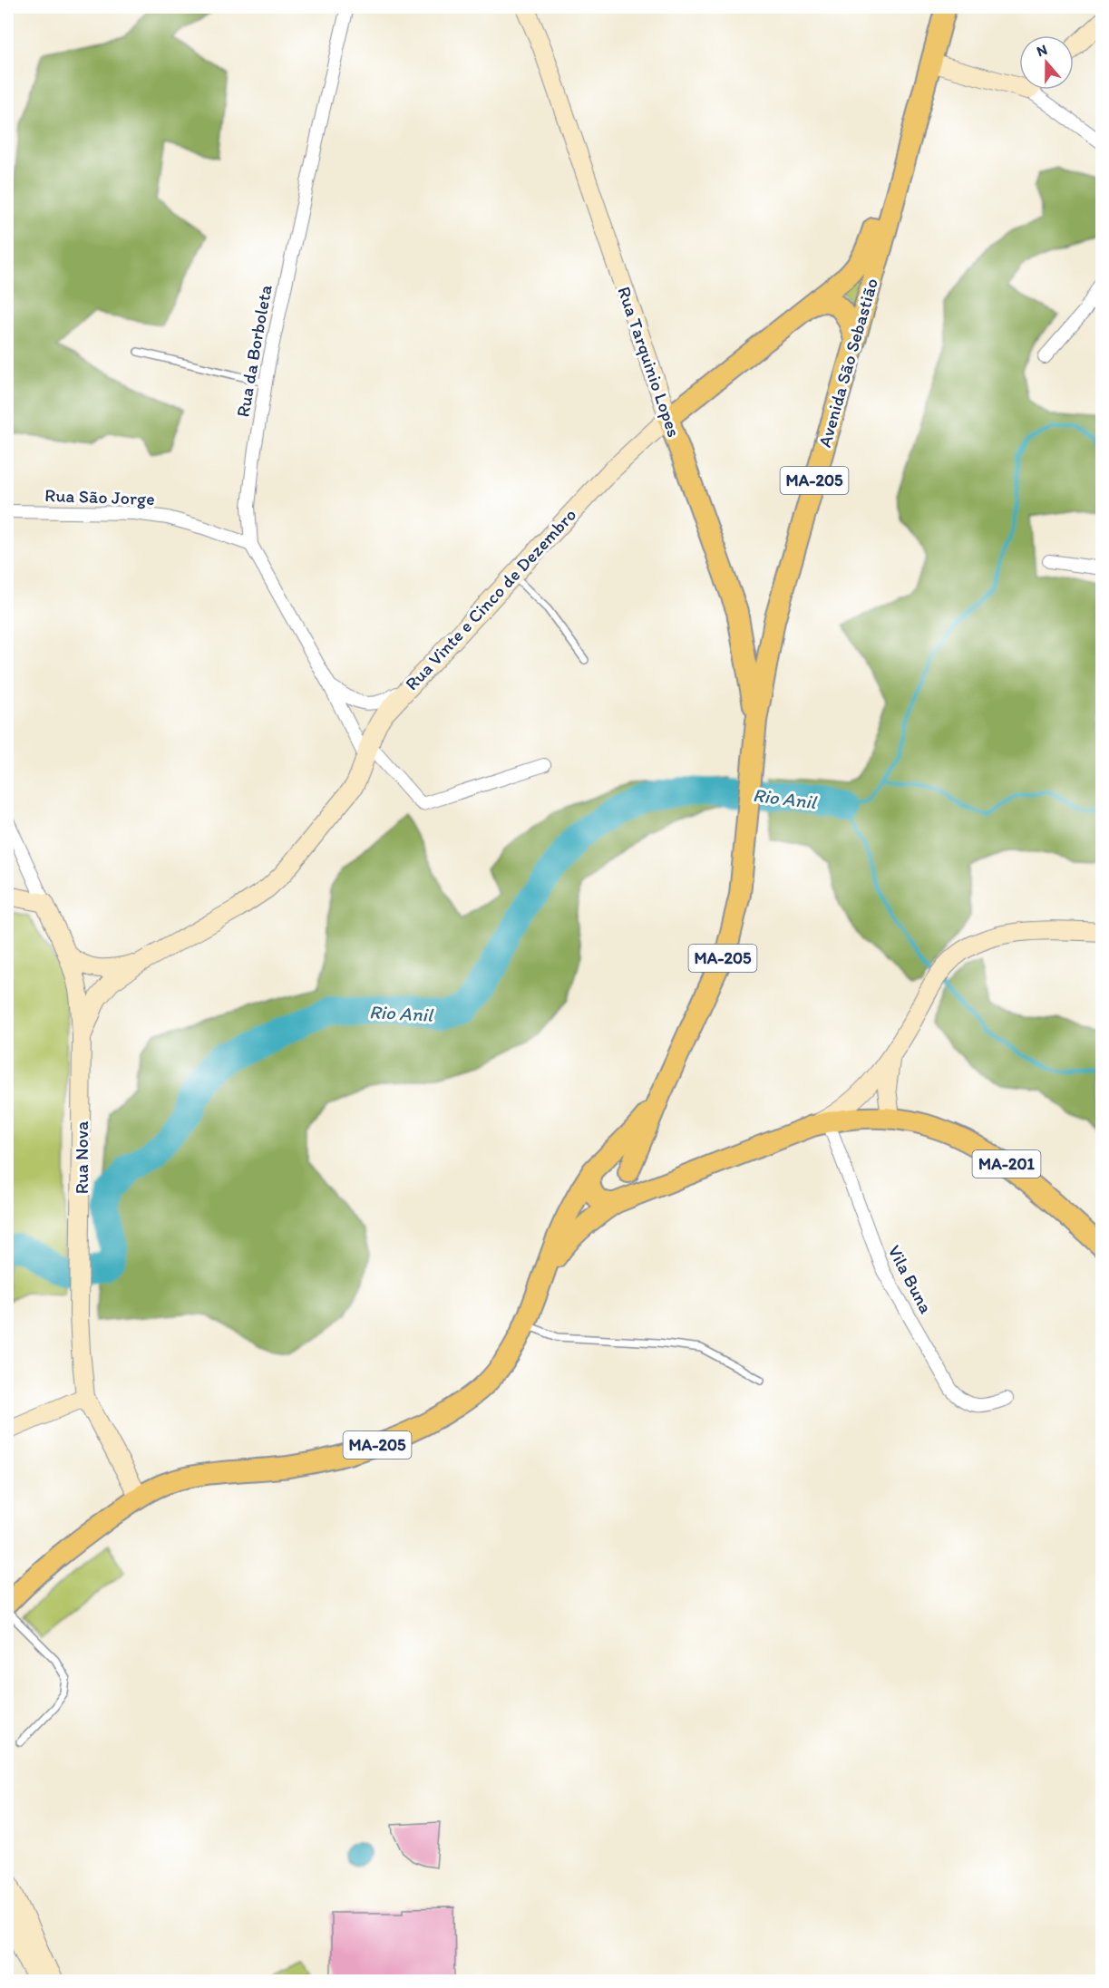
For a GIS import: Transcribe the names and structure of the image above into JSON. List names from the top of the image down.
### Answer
{
  "streets": {
    "main road": [
      "Rua Tarquinio Lopes",
      "Avenida São Sebastião",
      "MA-205",
      "Rua Vinte e Cinco de Dezembro",
      "Rua Nova",
      "MA-201"
    ],
    "street": ["Rua da Borboleta", "Rua São Jorge", "Vila Buna"]
  },
  "crossings": [
    ["Rua da Borboleta", "Rua São Jorge"],
    ["Rua da Borboleta", "Rua Vinte e Cinco de Dezembro"],
    ["Rua Tarquinio Lopes", "Avenida São Sebastião"],
    ["Rua Tarquinio Lopes", "Rua Vinte e Cinco de Dezembro"],
    ["Avenida São Sebastião", "MA-205"],
    ["Avenida São Sebastião", "MA-201"],
    ["MA-205", "Rua Nova"],
    ["MA-205", "MA-201"],
    ["Rua Vinte e Cinco de Dezembro", "Rua Nova"],
    ["MA-201", "Vila Buna"]
  ],
  "water": ["Rio Anil"],
  "north": "top"
}
